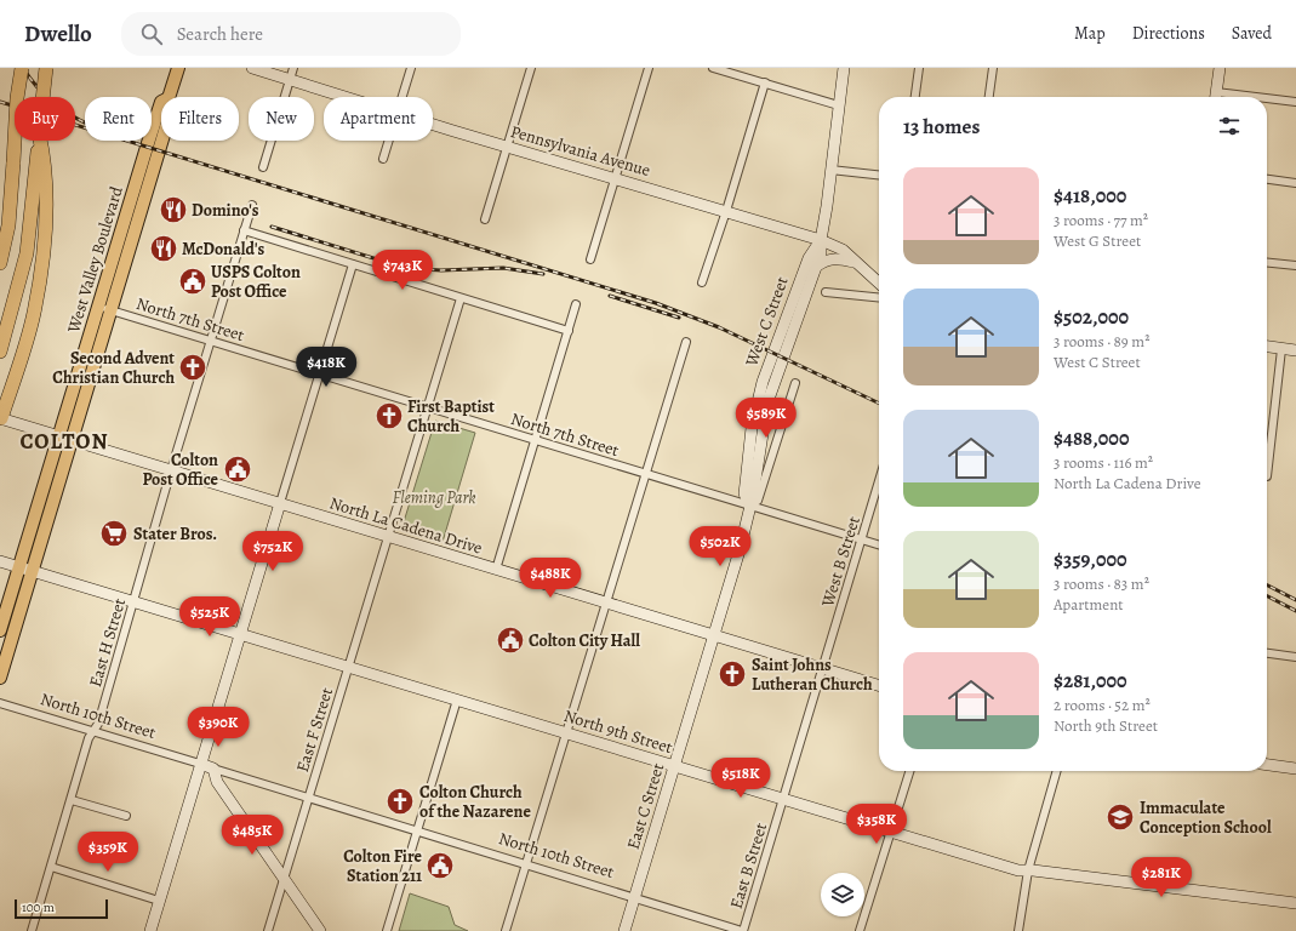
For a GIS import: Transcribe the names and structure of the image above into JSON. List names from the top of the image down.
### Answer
{
  "streets": {
    "main road": ["West Valley Boulevard"],
    "street": [
      "Pennsylvania Avenue",
      "North 7th Street",
      "West C Street",
      "North La Cadena Drive",
      "West B Street",
      "East H Street",
      "North 10th Street",
      "East F Street",
      "North 9th Street",
      "East C Street",
      "East B Street"
    ]
  },
  "crossings": [
    ["Pennsylvania Avenue", "West C Street"],
    ["West Valley Boulevard", "North 7th Street"],
    ["West Valley Boulevard", "North La Cadena Drive"],
    ["West Valley Boulevard", "North 9th Street"],
    ["North 7th Street", "West C Street"],
    ["North 7th Street", "West B Street"],
    ["North 7th Street", "East H Street"],
    ["North 7th Street", "East F Street"],
    ["West C Street", "North La Cadena Drive"],
    ["West C Street", "East C Street"],
    ["North La Cadena Drive", "West B Street"],
    ["North La Cadena Drive", "East H Street"],
    ["North La Cadena Drive", "East F Street"],
    ["North La Cadena Drive", "East C Street"],
    ["North La Cadena Drive", "East B Street"],
    ["West B Street", "East B Street"],
    ["East H Street", "North 10th Street"],
    ["East H Street", "North 9th Street"],
    ["North 10th Street", "East F Street"],
    ["North 10th Street", "East C Street"],
    ["North 10th Street", "East B Street"],
    ["East F Street", "North 9th Street"],
    ["North 9th Street", "East C Street"],
    ["North 9th Street", "East B Street"]
  ],
  "districts": ["COLTON"],
  "parks": ["Fleming Park"],
  "places": {
    "restaurant": ["Domino's", "McDonald's"],
    "public building": [
      "USPS Colton Post Office",
      "Colton Post Office",
      "Colton City Hall",
      "Colton Fire Station 211"
    ],
    "church": [
      "Second Advent Christian Church",
      "First Baptist Church",
      "Saint Johns Lutheran Church",
      "Colton Church of the Nazarene"
    ],
    "supermarket": ["Stater Bros."],
    "school or university": ["Immaculate Conception School"]
  },
  "scale_bar": "100 m",
  "page": {
    "header": "Dwello",
    "search": "Search here",
    "nav": ["Map", "Directions", "Saved"],
    "chip": [
      "Buy",
      "Rent",
      "Filters",
      "New",
      "Apartment"
    ],
    "heading": "13 homes",
    "list": [
      {
        "name": "$418,000",
        "note": "3 rooms · 77 m² · West G Street"
      },
      {
        "name": "$502,000",
        "note": "3 rooms · 89 m² · West C Street"
      },
      {
        "name": "$488,000",
        "note": "3 rooms · 116 m² · North La Cadena Drive"
      },
      {
        "name": "$359,000",
        "note": "3 rooms · 83 m² · Apartment"
      },
      {
        "name": "$281,000",
        "note": "2 rooms · 52 m² · North 9th Street"
      }
    ],
    "price": [
      "$743K",
      "$418K",
      "$589K",
      "$502K",
      "$752K",
      "$488K",
      "$525K",
      "$390K",
      "$518K",
      "$358K",
      "$485K",
      "$359K",
      "$281K"
    ],
    "scale": "100 m"
  }
}
